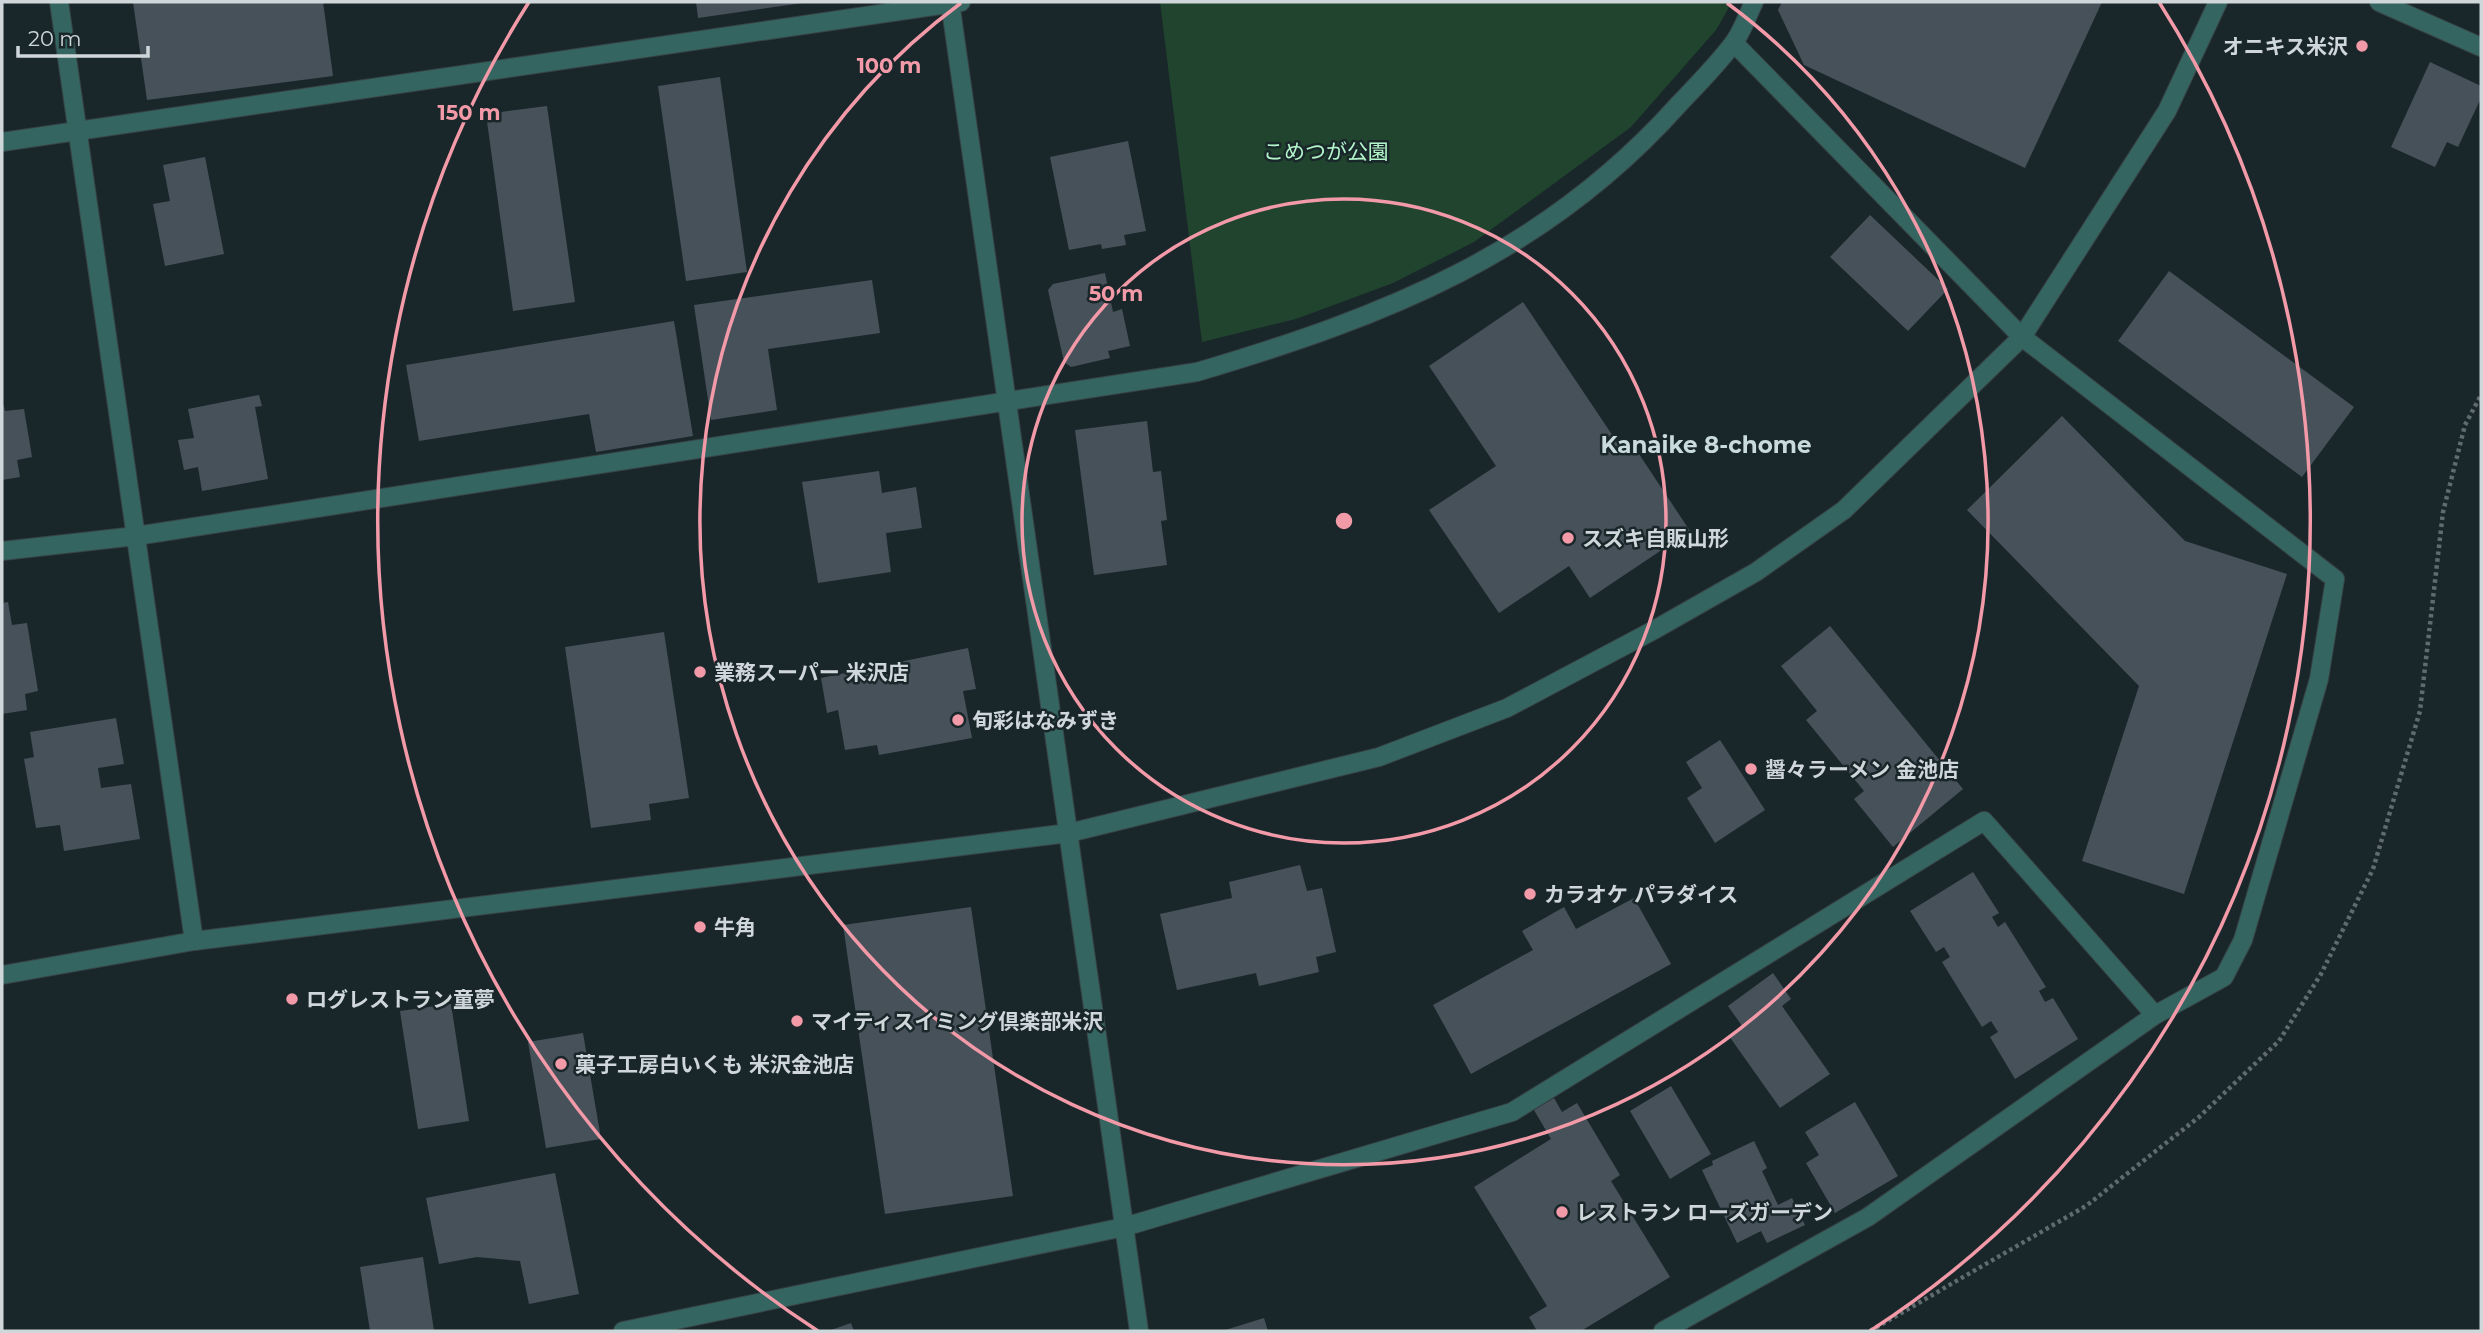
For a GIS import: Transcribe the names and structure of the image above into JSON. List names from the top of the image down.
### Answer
{
  "districts": ["Kanaike 8-chome"],
  "parks": ["こめつが公園"],
  "places": [
    "オニキス米沢",
    "スズキ自販山形",
    "業務スーパー 米沢店",
    "旬彩はなみずき",
    "醤々ラーメン 金池店",
    "カラオケ パラダイス",
    "牛角",
    "ログレストラン童夢",
    "マイティスイミング倶楽部米沢",
    "菓子工房白いくも 米沢金池店",
    "レストラン ローズガーデン"
  ],
  "scale_bar": "20 m",
  "rings": ["100 m", "150 m", "50 m"]
}
